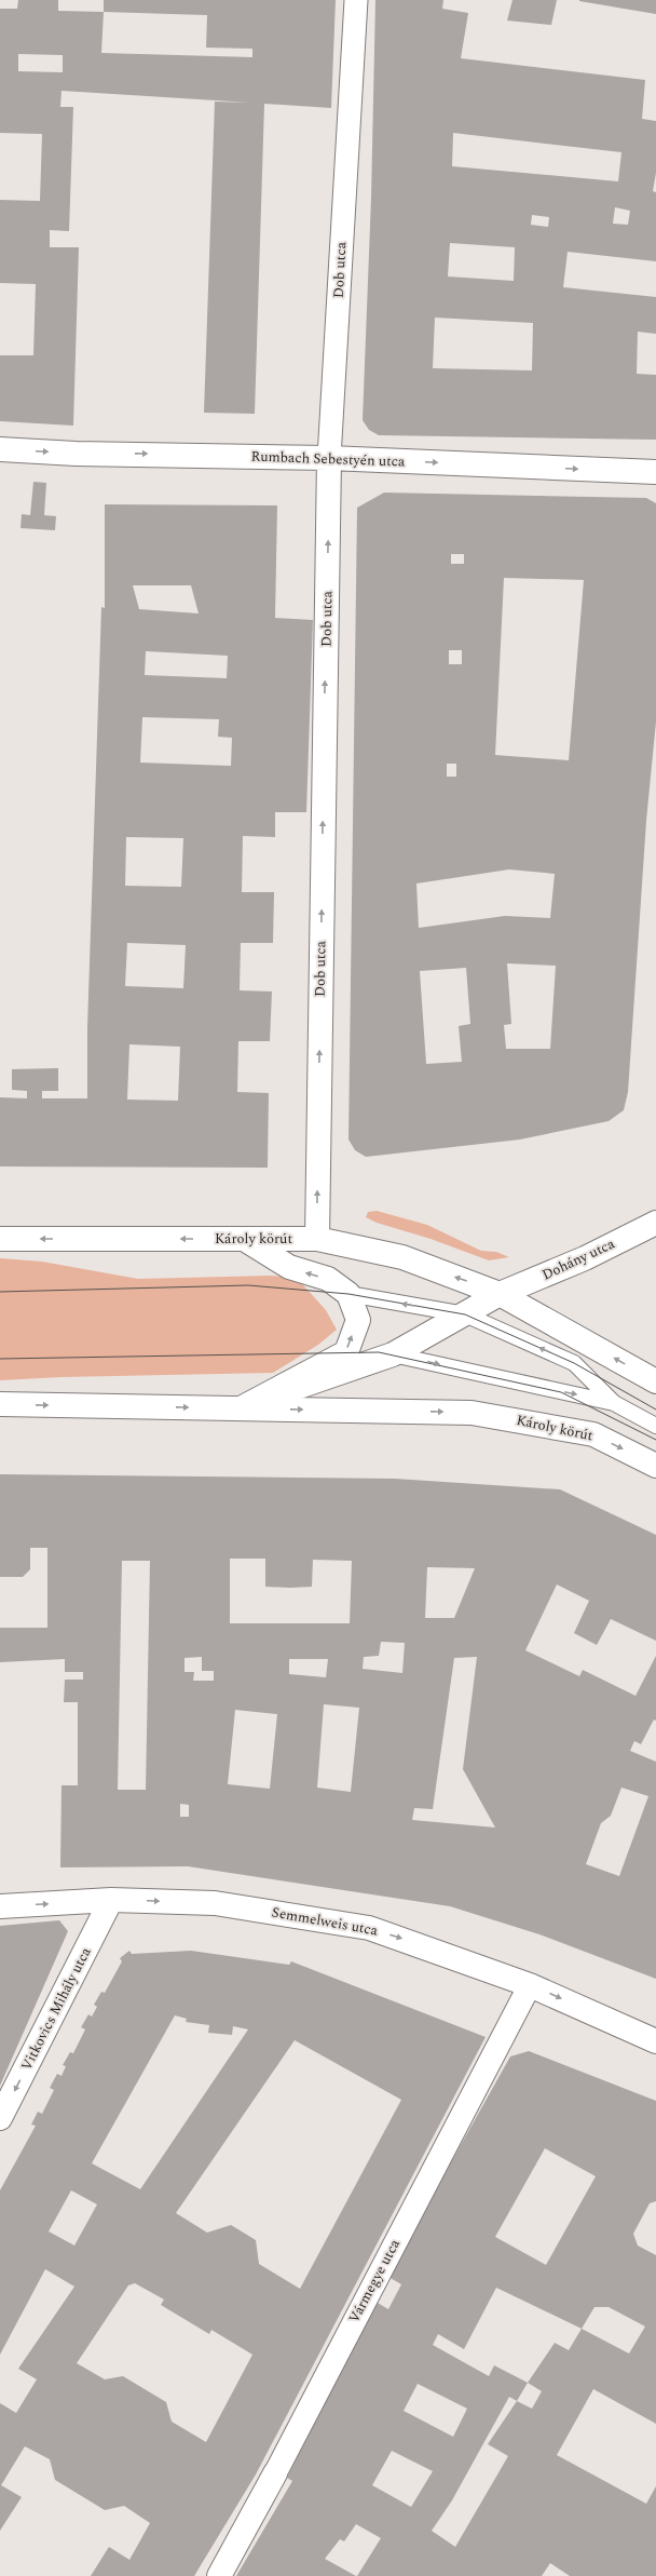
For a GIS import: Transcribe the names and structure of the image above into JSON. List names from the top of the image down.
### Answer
{
  "streets": {
    "street": [
      "Dob utca",
      "Rumbach Sebestyén utca",
      "Károly körút",
      "Dohány utca",
      "Semmelweis utca",
      "Vitkovics Mihály utca",
      "Vármegye utca"
    ]
  },
  "crossings": [
    ["Dob utca", "Rumbach Sebestyén utca"],
    ["Dob utca", "Károly körút"],
    ["Károly körút", "Dohány utca"],
    ["Semmelweis utca", "Vitkovics Mihály utca"],
    ["Semmelweis utca", "Vármegye utca"]
  ],
  "one_way": [
    "Dob utca",
    "Rumbach Sebestyén utca",
    "Semmelweis utca",
    "Vitkovics Mihály utca"
  ]
}
